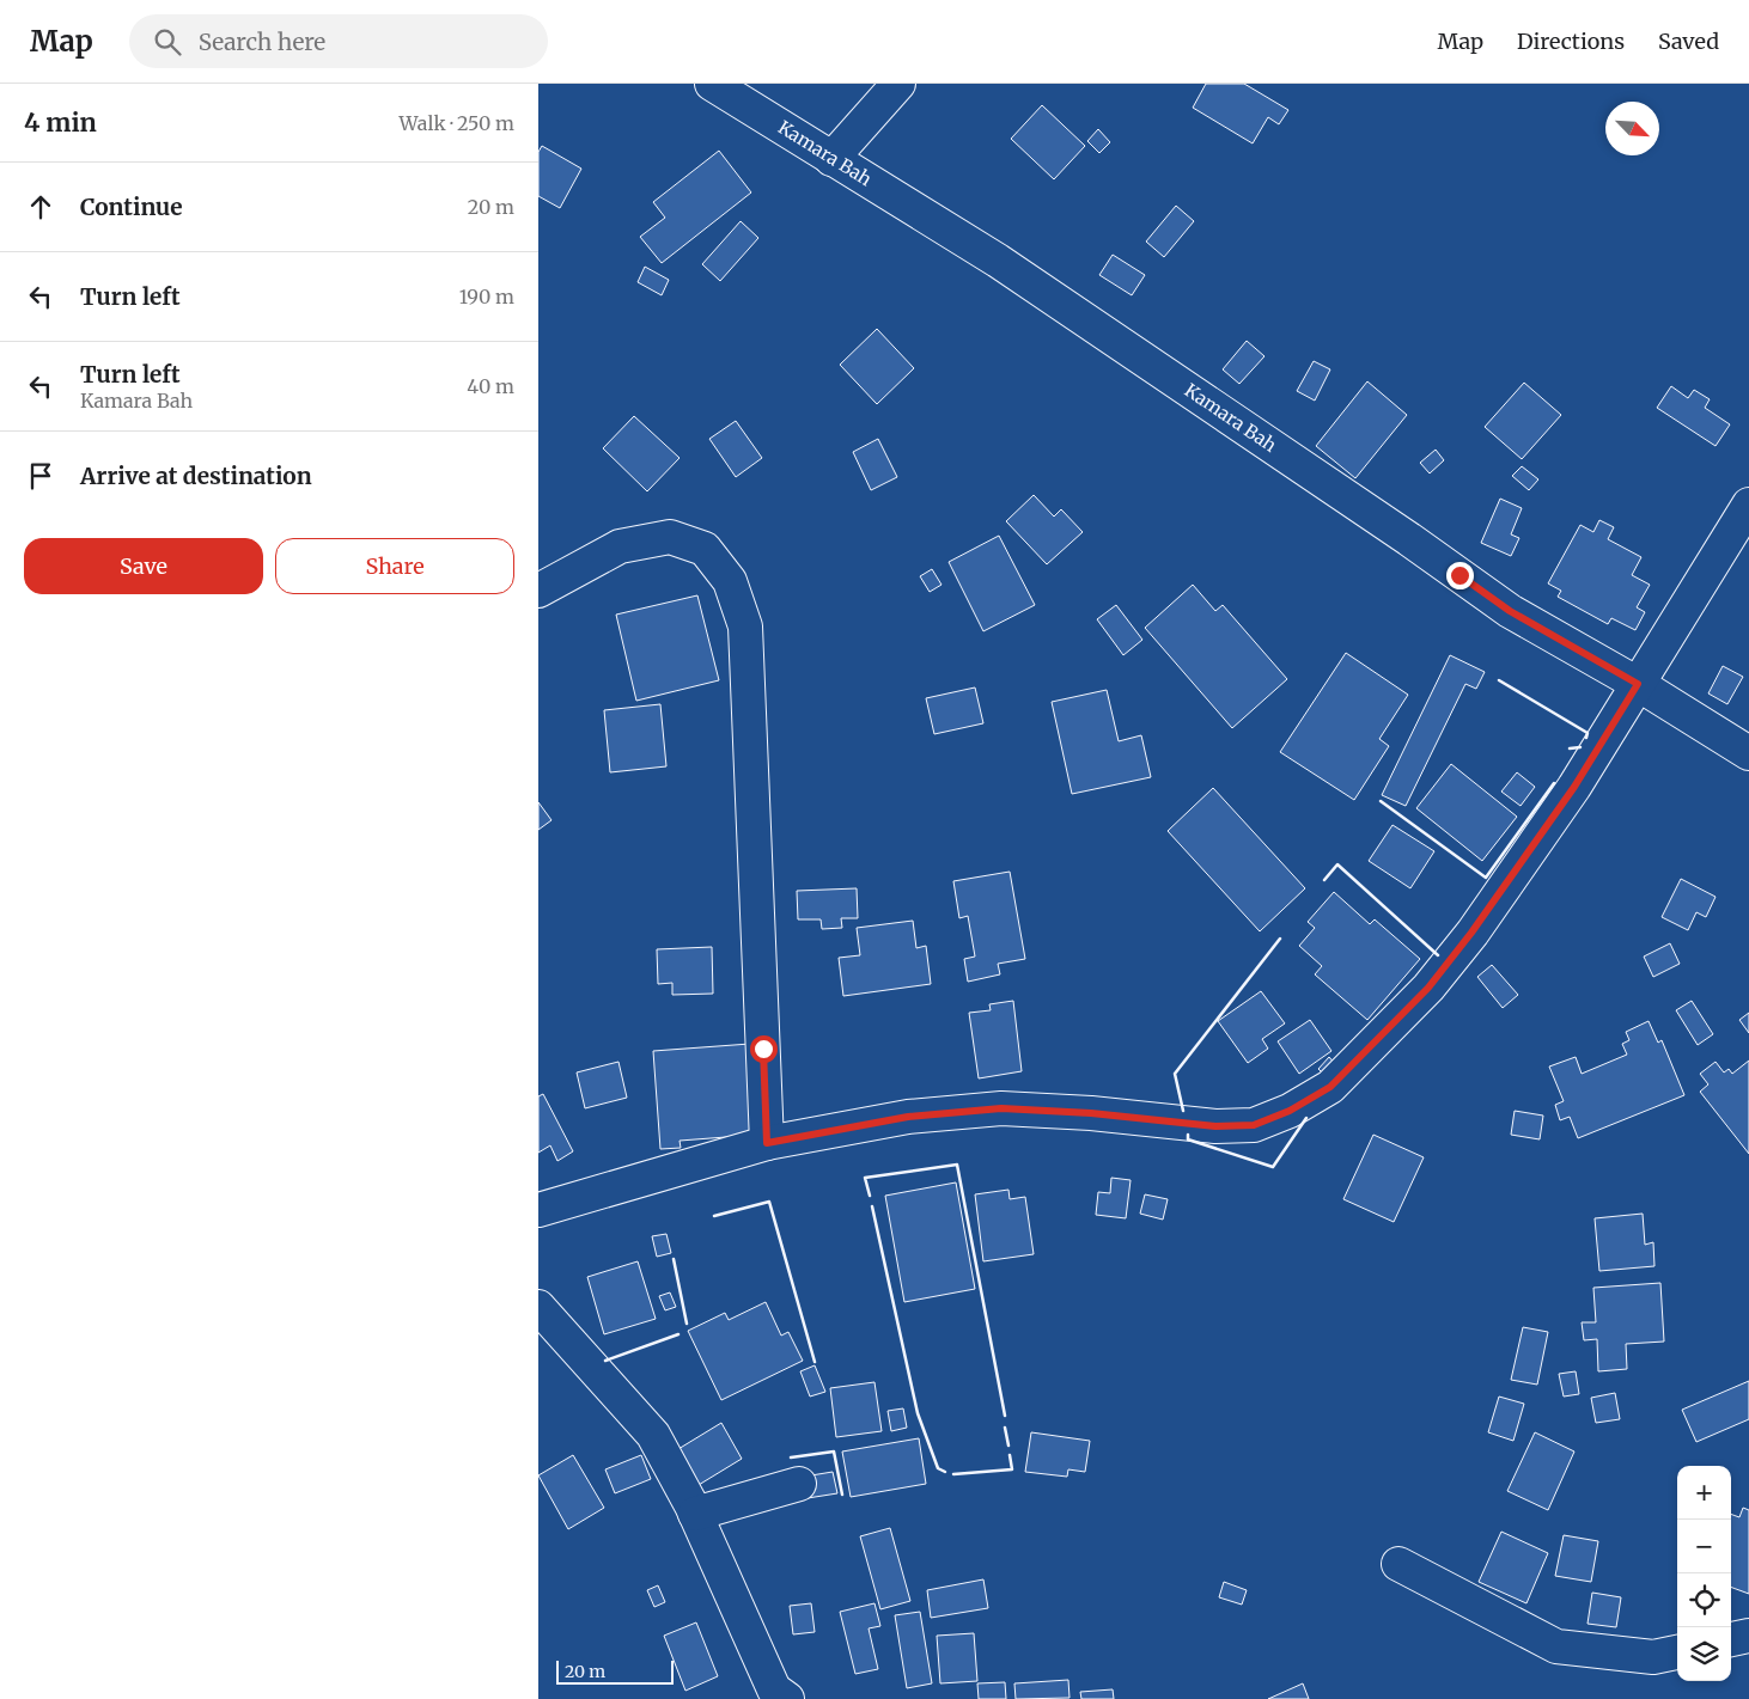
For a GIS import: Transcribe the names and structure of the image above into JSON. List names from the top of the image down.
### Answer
{
  "streets": {
    "street": ["Kamara Bah"]
  },
  "scale_bar": "20 m",
  "north": "bottom right",
  "page": {
    "header": "Map",
    "search": "Search here",
    "nav": ["Map", "Directions", "Saved"],
    "heading": ["4 min", "Walk · 250 m"],
    "list": [
      ["Continue", "20 m"],
      ["Turn left", "190 m"],
      ["Turn left", "Kamara Bah", "40 m"],
      "Arrive at destination"
    ],
    "buttons": ["Save", "Share"],
    "map_buttons": ["+", "−"],
    "scale": "20 m"
  }
}
